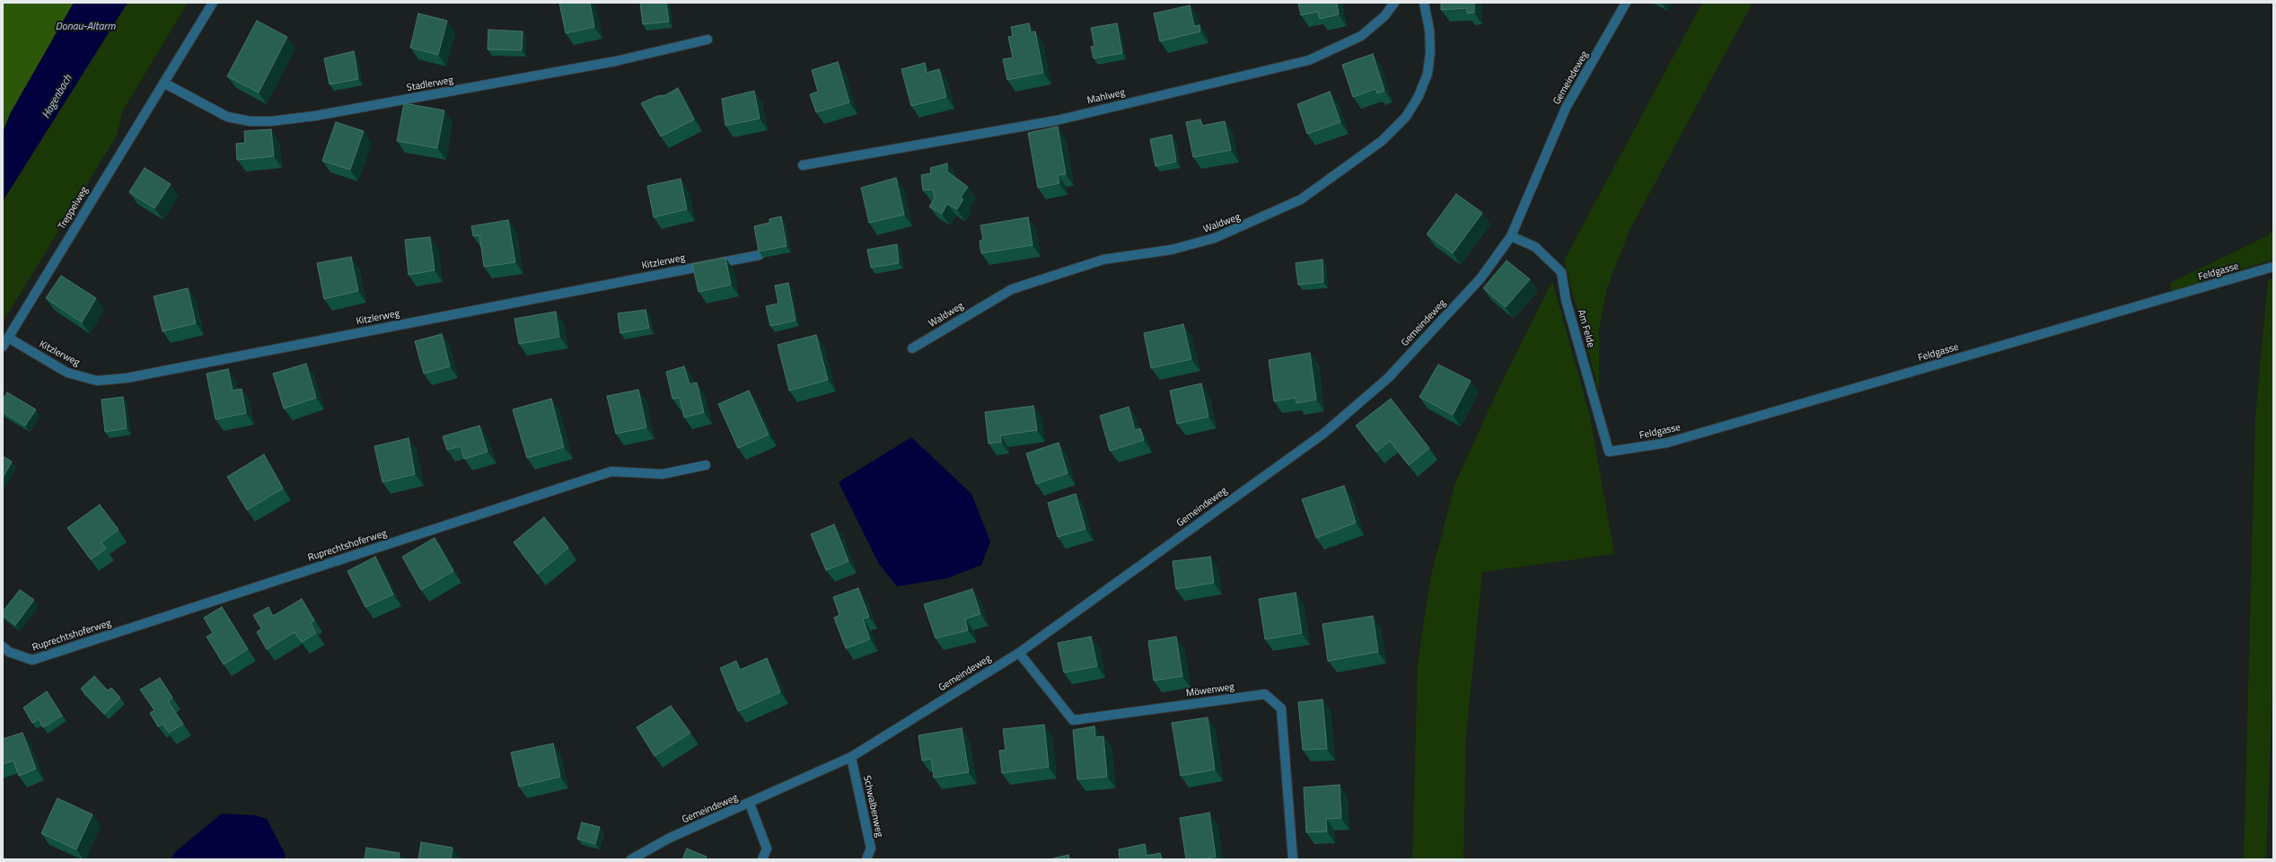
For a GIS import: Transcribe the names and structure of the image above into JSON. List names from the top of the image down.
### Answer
{
  "streets": {
    "street": [
      "Gemeindeweg",
      "Stadlerweg",
      "Mahlweg",
      "Treppelweg",
      "Waldweg",
      "Kitzlerweg",
      "Feldgasse",
      "Am Felde",
      "Ruprechtshoferweg",
      "Möwenweg",
      "Schwalbenweg"
    ]
  },
  "crossings": [
    ["Gemeindeweg", "Am Felde"],
    ["Gemeindeweg", "Möwenweg"],
    ["Gemeindeweg", "Schwalbenweg"],
    ["Stadlerweg", "Treppelweg"],
    ["Treppelweg", "Kitzlerweg"],
    ["Feldgasse", "Am Felde"]
  ],
  "water": ["Donau-Altarm", "Hagenbach"]
}
